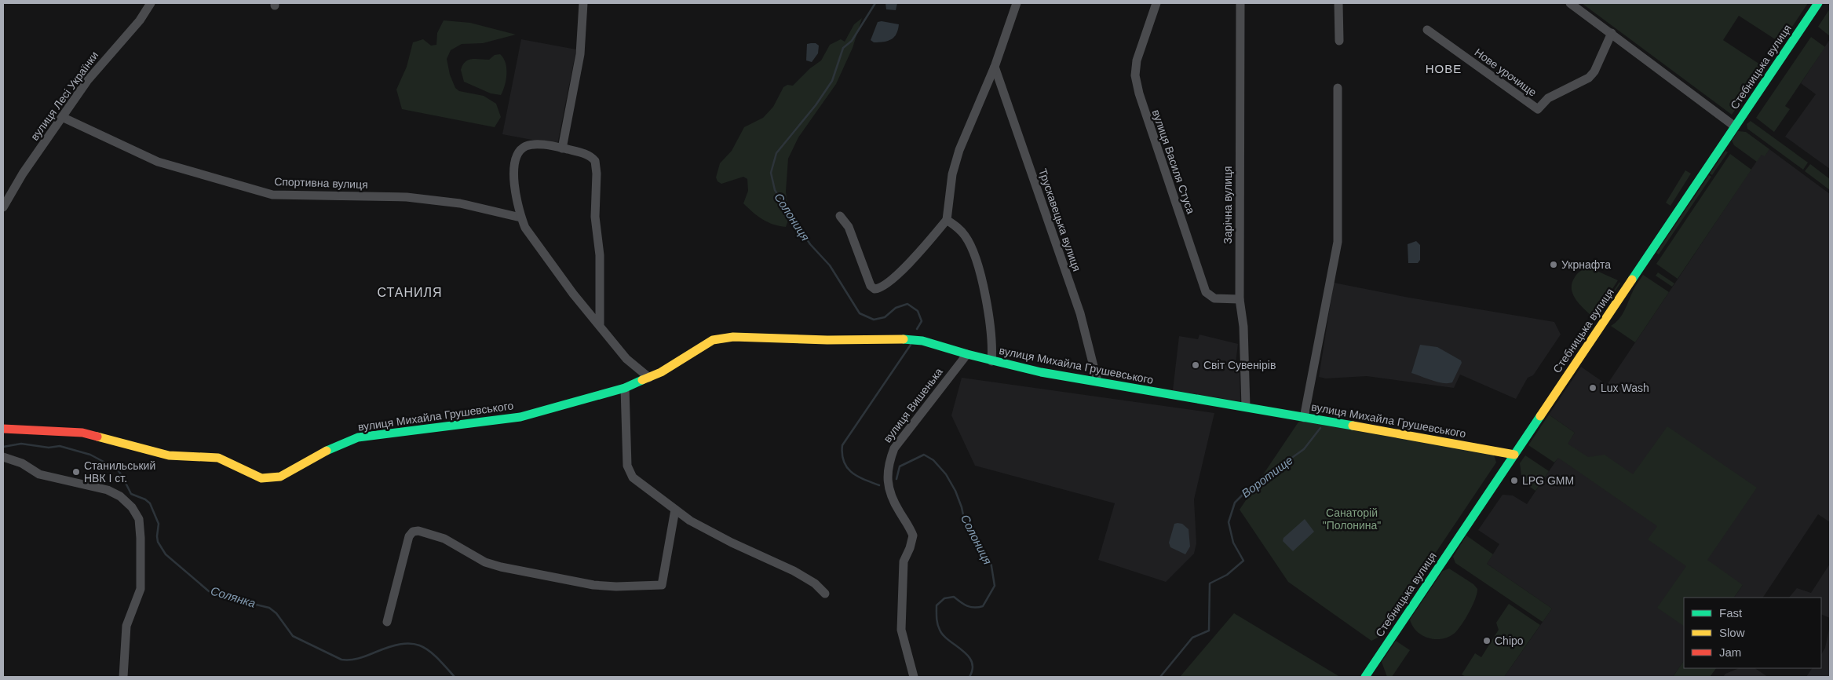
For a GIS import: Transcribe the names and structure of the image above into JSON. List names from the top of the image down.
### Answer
{
  "streets": {
    "street": [
      "Стебницька вулиця",
      "Нове урочище",
      "вулиця Лесі Українки",
      "вулиця Василя Стуса",
      "Спортивна вулиця",
      "Зарічна вулиця",
      "Трускавецька вулиця",
      "вулиця Михайла Грушевського",
      "вулиця Вишенька"
    ]
  },
  "crossings": [
    ["Стебницька вулиця", "вулиця Михайла Грушевського"],
    ["вулиця Лесі Українки", "Спортивна вулиця"],
    ["вулиця Василя Стуса", "Зарічна вулиця"],
    ["Зарічна вулиця", "вулиця Михайла Грушевського"],
    ["Трускавецька вулиця", "вулиця Михайла Грушевського"],
    ["вулиця Михайла Грушевського", "вулиця Вишенька"]
  ],
  "districts": ["НОВЕ", "СТАНИЛЯ"],
  "water": ["Солониця", "Воротище", "Солянка"],
  "parks": ["Санаторій \"Полонина\""],
  "places": [
    "Укрнафта",
    "Світ Сувенірів",
    "Lux Wash",
    "Станильський НВК І ст.",
    "LPG GMM",
    "Chipo"
  ],
  "legend": ["Fast", "Slow", "Jam"]
}
